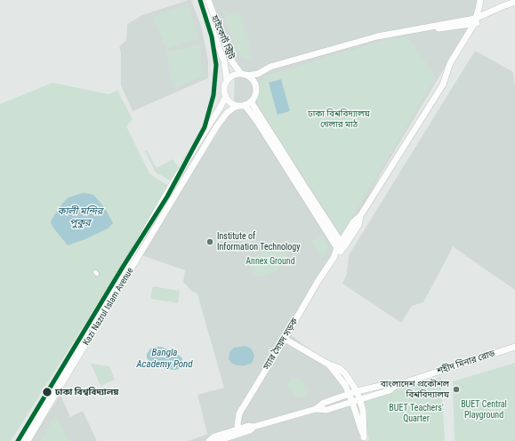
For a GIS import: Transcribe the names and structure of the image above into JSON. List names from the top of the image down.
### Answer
{
  "streets": {
    "main road": [
      "হাইকোর্ট স্ট্রিট",
      "Kazi Nazrul Islam Avenue",
      "স্যার সৈয়দ সড়ক",
      "শহীদ মিনার রোড"
    ]
  },
  "crossings": [
    ["হাইকোর্ট স্ট্রিট", "Kazi Nazrul Islam Avenue"],
    ["স্যার সৈয়দ সড়ক", "শহীদ মিনার রোড"]
  ],
  "water": ["কালী মন্দির পুকুর", "Bangla Academy Pond"],
  "parks": [
    "ঢাকা বিশ্ববিদ্যালয় খেলার মাঠ",
    "Annex Ground",
    "BUET Central Playground",
    "BUET Teachers' Quarter"
  ],
  "places": ["Institute of Information Technology", "বাংলাদেশ প্রকৌশল বিশ্ববিদ্যালয়", "ঢাকা বিশ্ববিদ্যালয়"]
}
